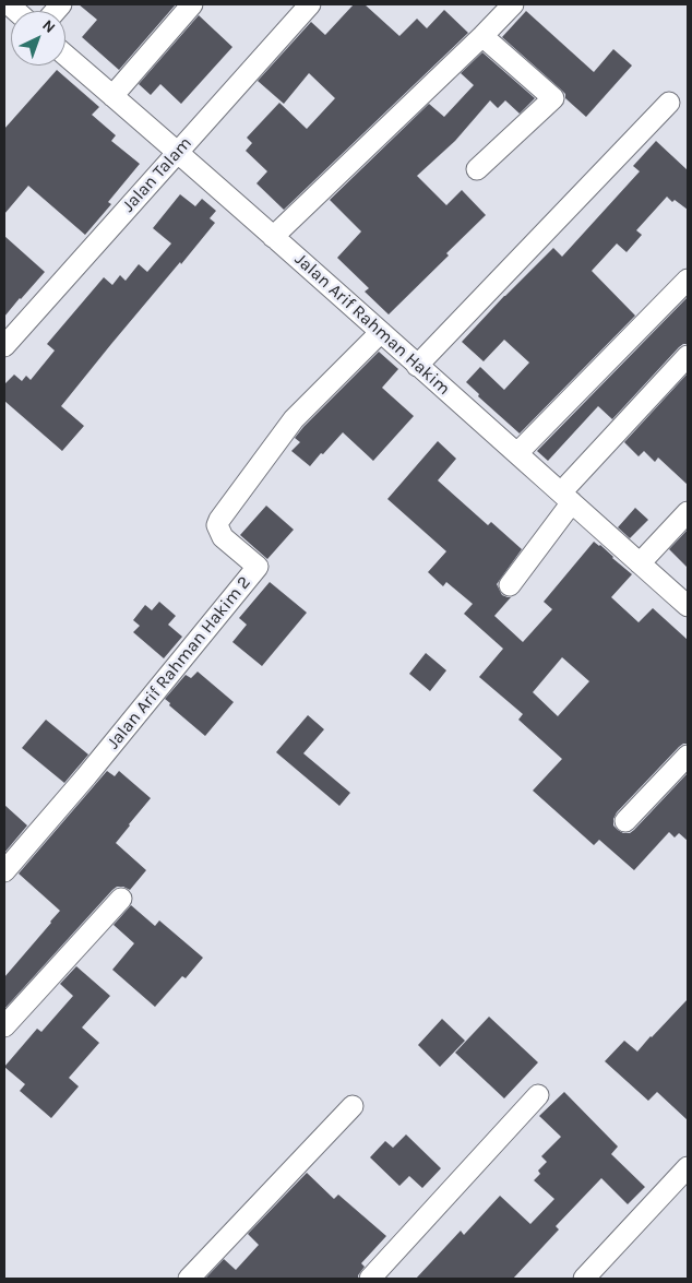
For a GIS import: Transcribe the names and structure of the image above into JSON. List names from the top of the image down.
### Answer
{
  "streets": {
    "street": ["Jalan Talam", "Jalan Arif Rahman Hakim", "Jalan Arif Rahman Hakim 2"]
  },
  "crossings": [
    ["Jalan Talam", "Jalan Arif Rahman Hakim"],
    ["Jalan Arif Rahman Hakim", "Jalan Arif Rahman Hakim 2"]
  ],
  "north": "top right"
}
